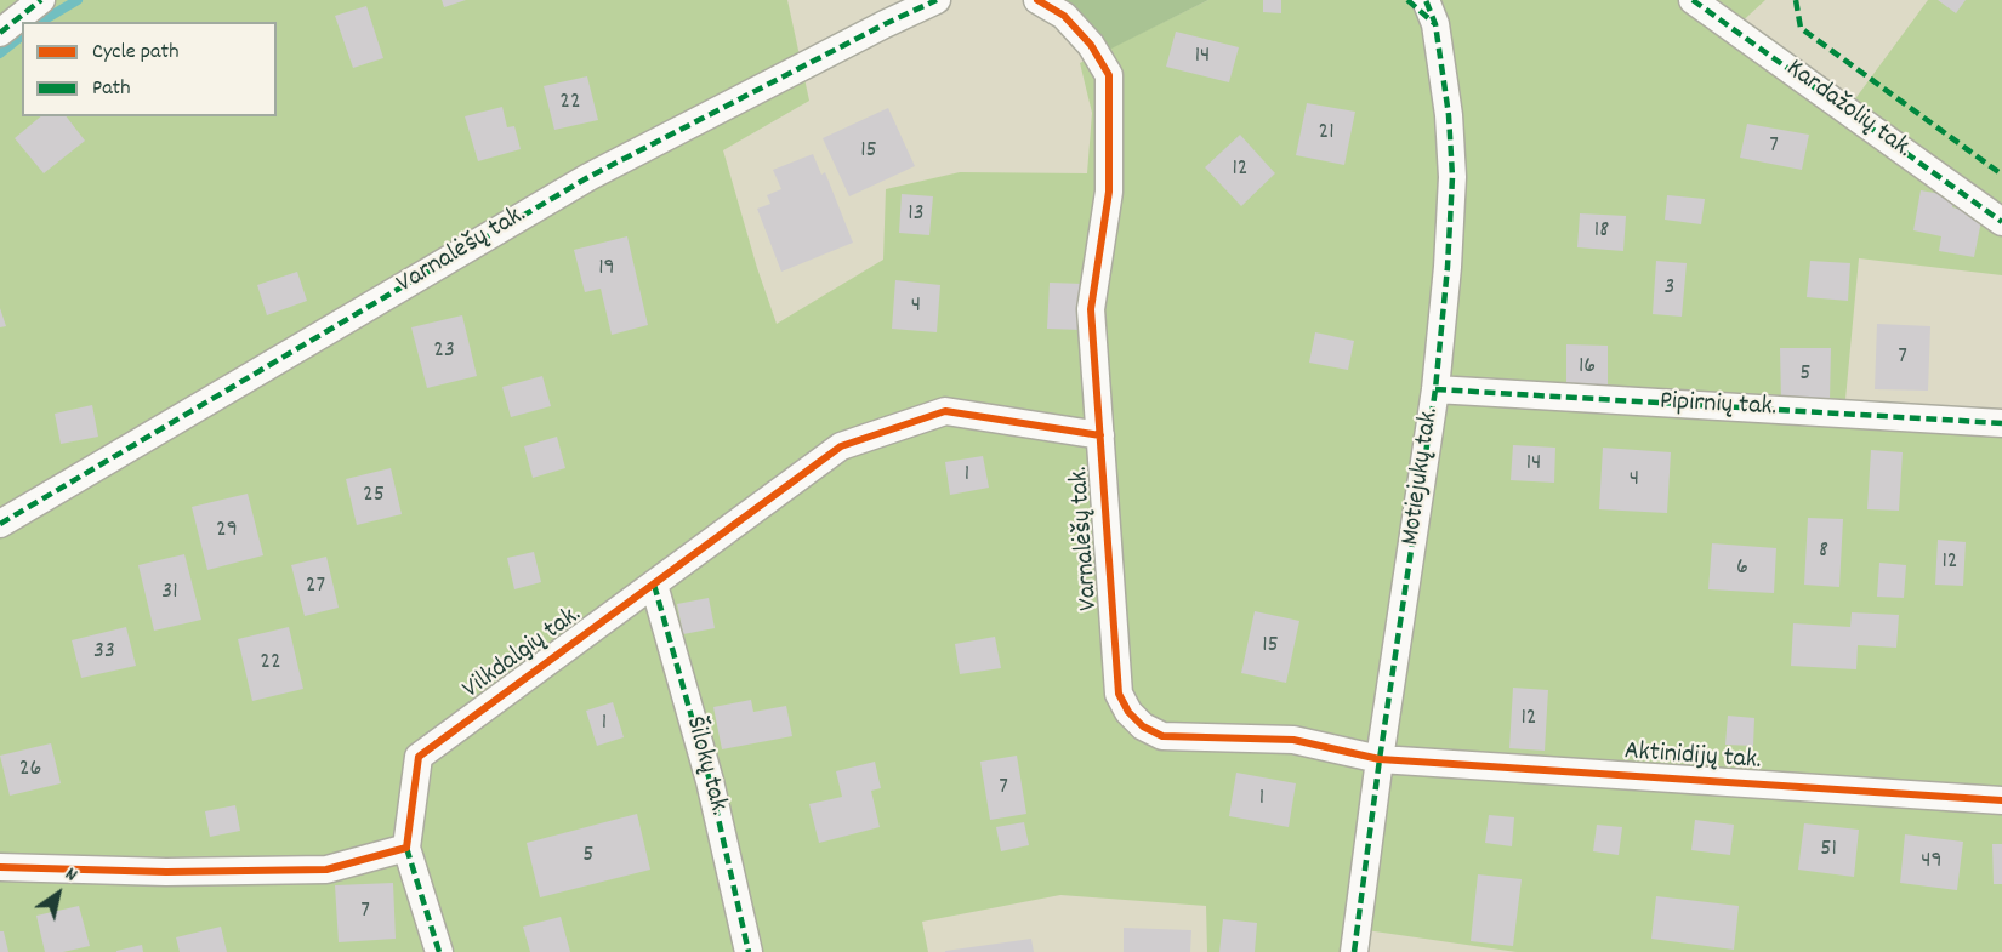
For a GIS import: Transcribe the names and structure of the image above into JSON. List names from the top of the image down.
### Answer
{
  "streets": {
    "street": [
      "Kardažolių tak.",
      "Varnalėšų tak.",
      "Pipirnių tak.",
      "Motiejukų tak.",
      "Vilkdalgių tak.",
      "Aktinidijų tak.",
      "Šilokų tak."
    ]
  },
  "crossings": [
    ["Varnalėšų tak.", "Motiejukų tak."],
    ["Varnalėšų tak.", "Vilkdalgių tak."],
    ["Varnalėšų tak.", "Aktinidijų tak."],
    ["Pipirnių tak.", "Motiejukų tak."],
    ["Motiejukų tak.", "Aktinidijų tak."],
    ["Vilkdalgių tak.", "Šilokų tak."]
  ],
  "house_numbers": [
    "14",
    "22",
    "21",
    "7",
    "15",
    "12",
    "13",
    "18",
    "19",
    "3",
    "4",
    "23",
    "7",
    "16",
    "5",
    "14",
    "1",
    "4",
    "25",
    "29",
    "8",
    "12",
    "6",
    "27",
    "31",
    "15",
    "33",
    "22",
    "12",
    "1",
    "26",
    "7",
    "1",
    "51",
    "5",
    "49",
    "7"
  ],
  "legend": ["Cycle path", "Path"],
  "north": "top right"
}
